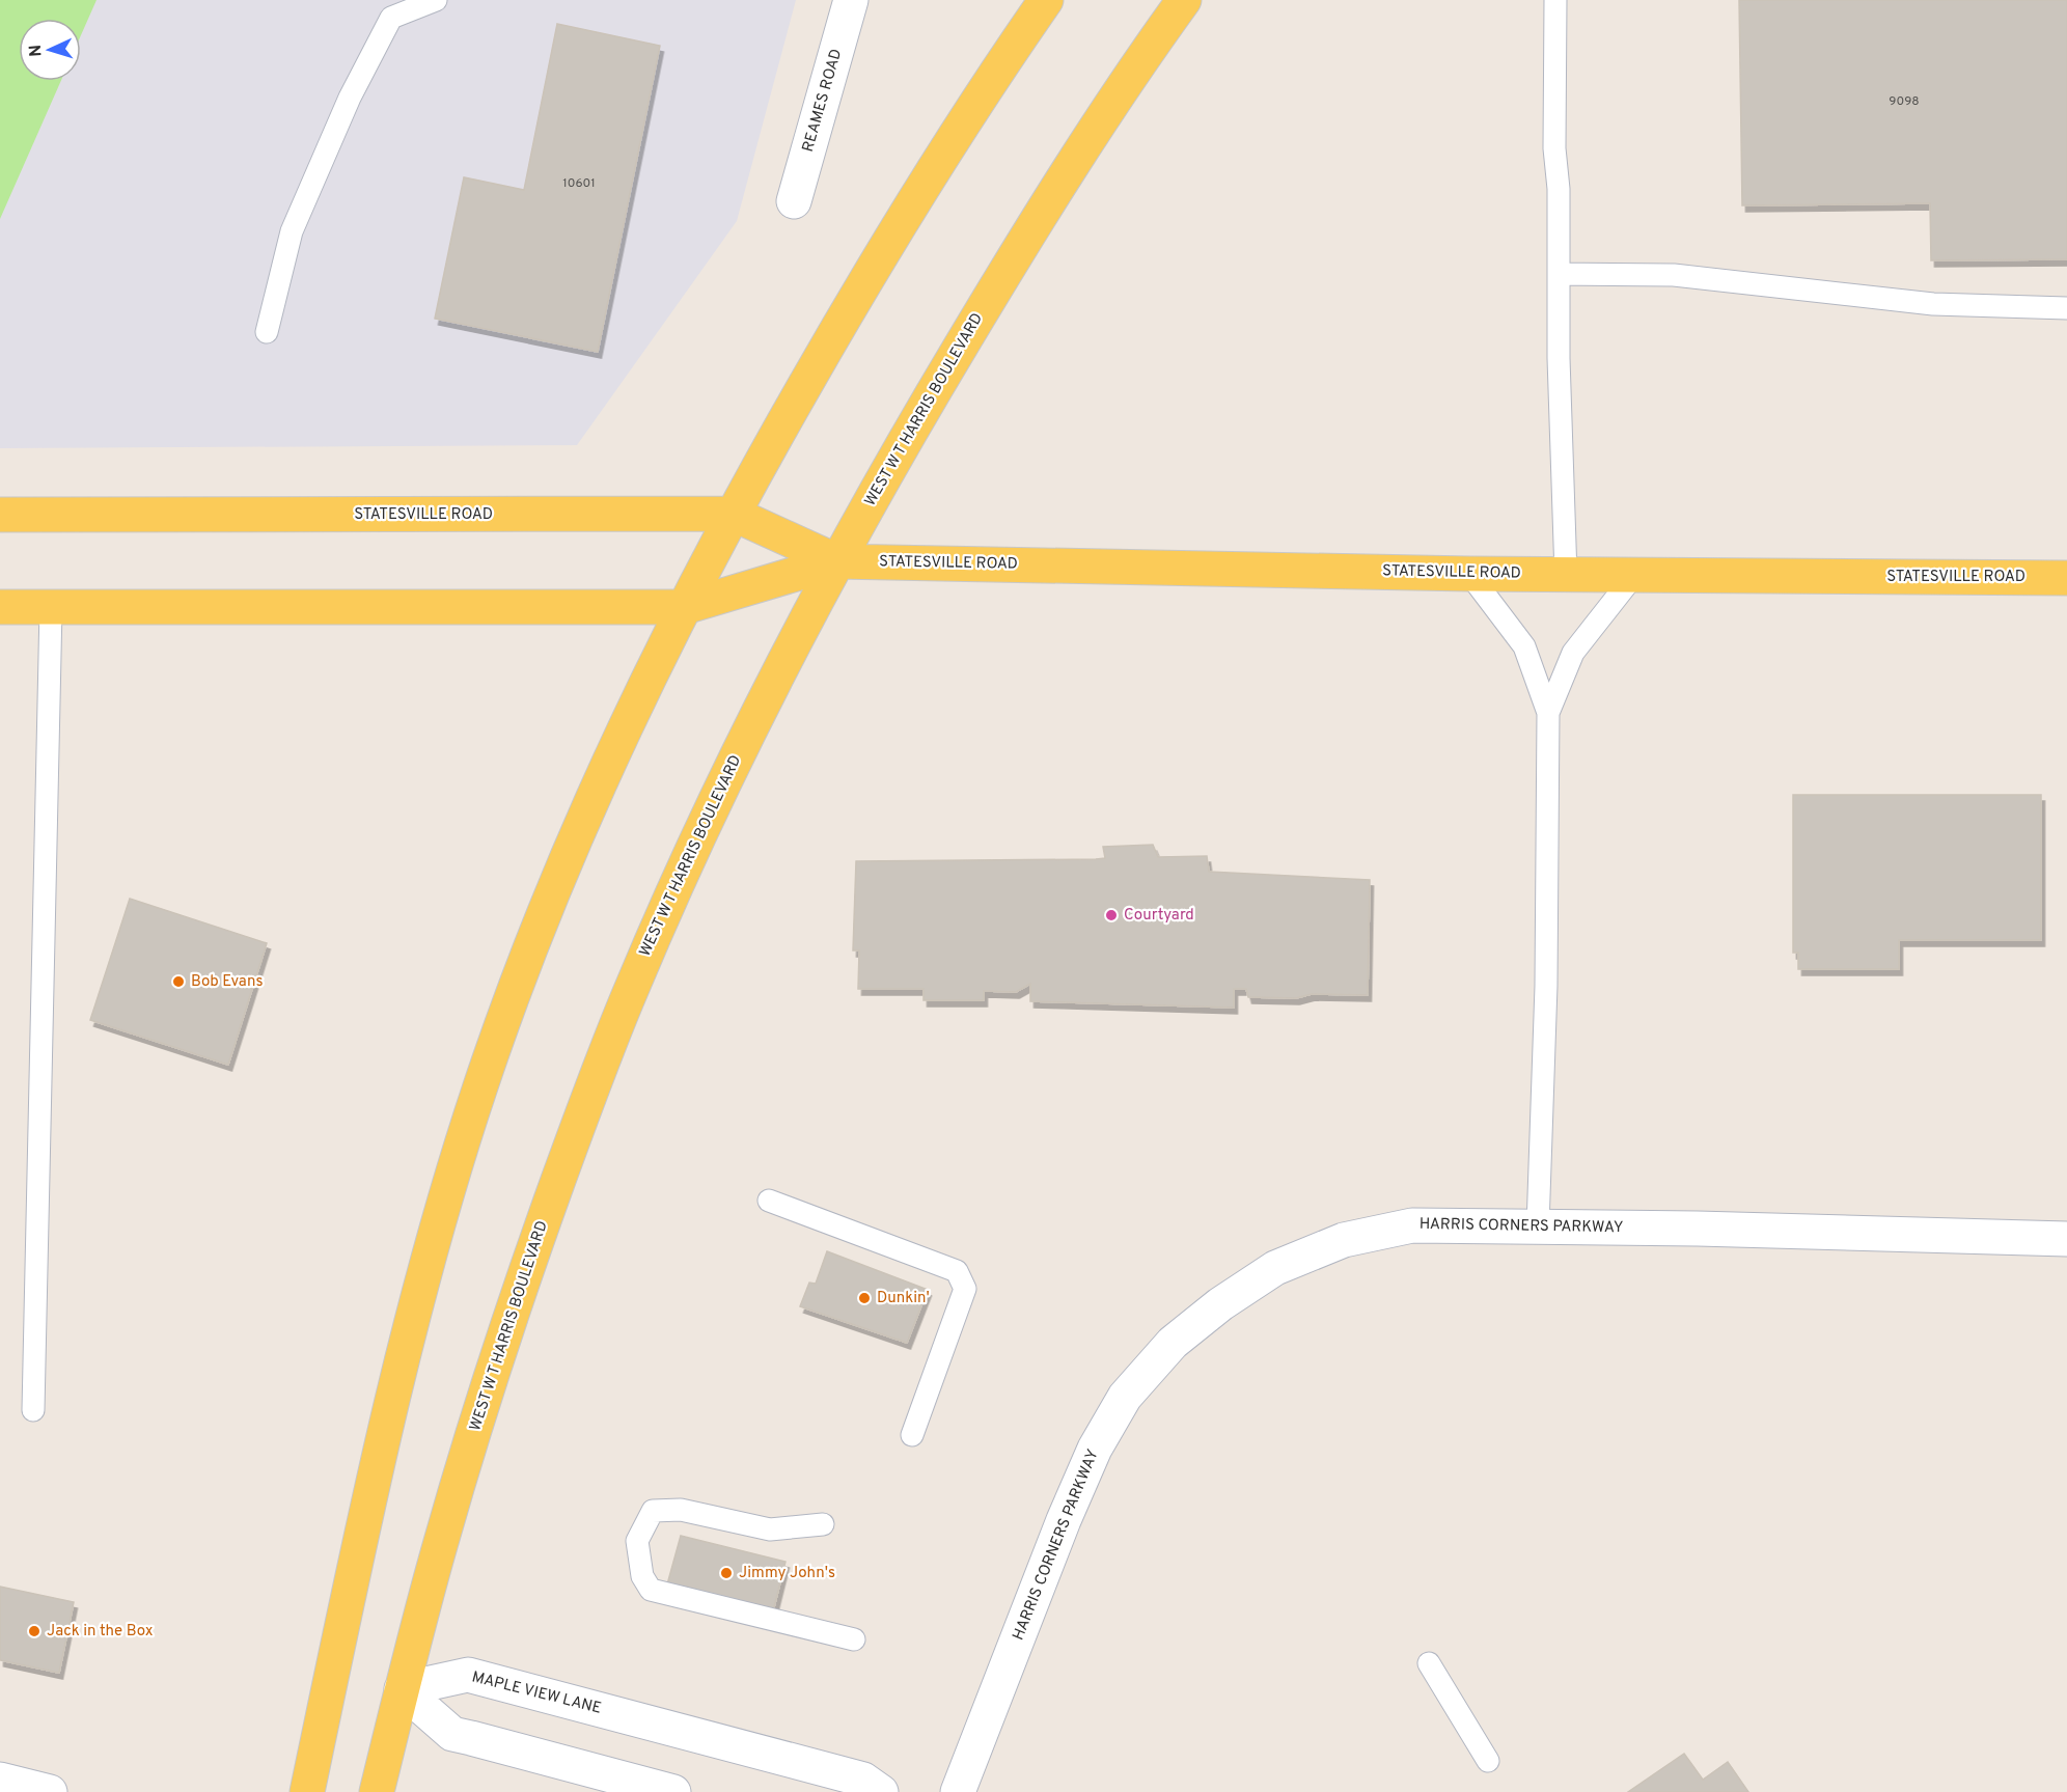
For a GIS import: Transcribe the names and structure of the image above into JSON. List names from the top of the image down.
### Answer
{
  "streets": {
    "main road": ["WEST W T HARRIS BOULEVARD", "STATESVILLE ROAD"],
    "street": ["REAMES ROAD", "HARRIS CORNERS PARKWAY", "MAPLE VIEW LANE"]
  },
  "crossings": [
    ["WEST W T HARRIS BOULEVARD", "STATESVILLE ROAD"],
    ["WEST W T HARRIS BOULEVARD", "MAPLE VIEW LANE"]
  ],
  "places": [
    "Courtyard",
    "Bob Evans",
    "Dunkin'",
    "Jimmy John's",
    "Jack in the Box"
  ],
  "house_numbers": ["9098", "10601"],
  "north": "left"
}
